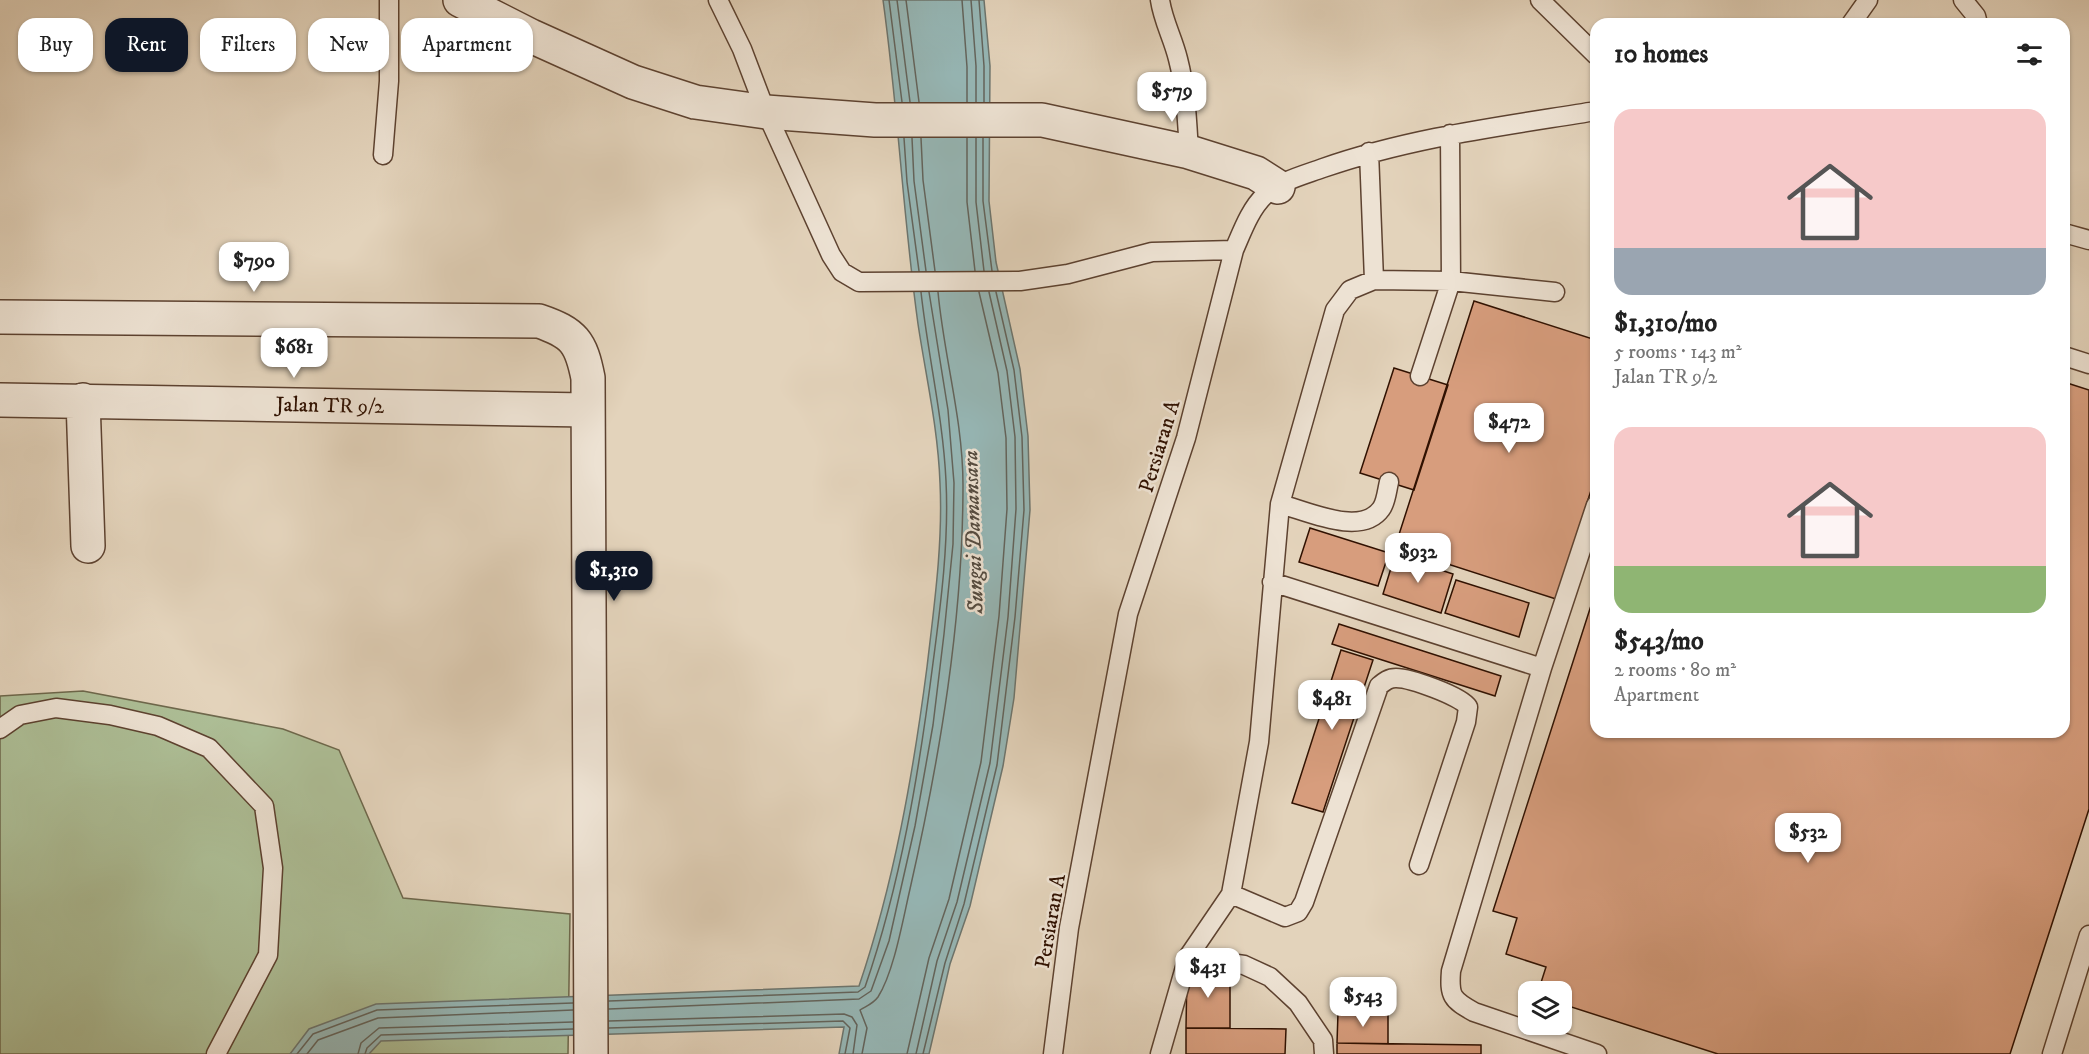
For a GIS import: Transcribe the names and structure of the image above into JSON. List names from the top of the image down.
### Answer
{
  "streets": {
    "street": ["Jalan TR 9/2"],
    "lane": ["Persiaran A"]
  },
  "water": ["Sungai Damansara"],
  "page": {
    "chip": [
      "Buy",
      "Rent",
      "Filters",
      "New",
      "Apartment"
    ],
    "heading": "10 homes",
    "price": [
      "$579",
      "$790",
      "$681",
      "$472",
      "$932",
      "$1,310",
      "$481",
      "$532",
      "$431",
      "$543"
    ],
    "list": [
      {
        "name": "$1,310/mo",
        "note": "5 rooms · 143 m² · Jalan TR 9/2"
      },
      {
        "name": "$543/mo",
        "note": "2 rooms · 80 m² · Apartment"
      }
    ]
  }
}
